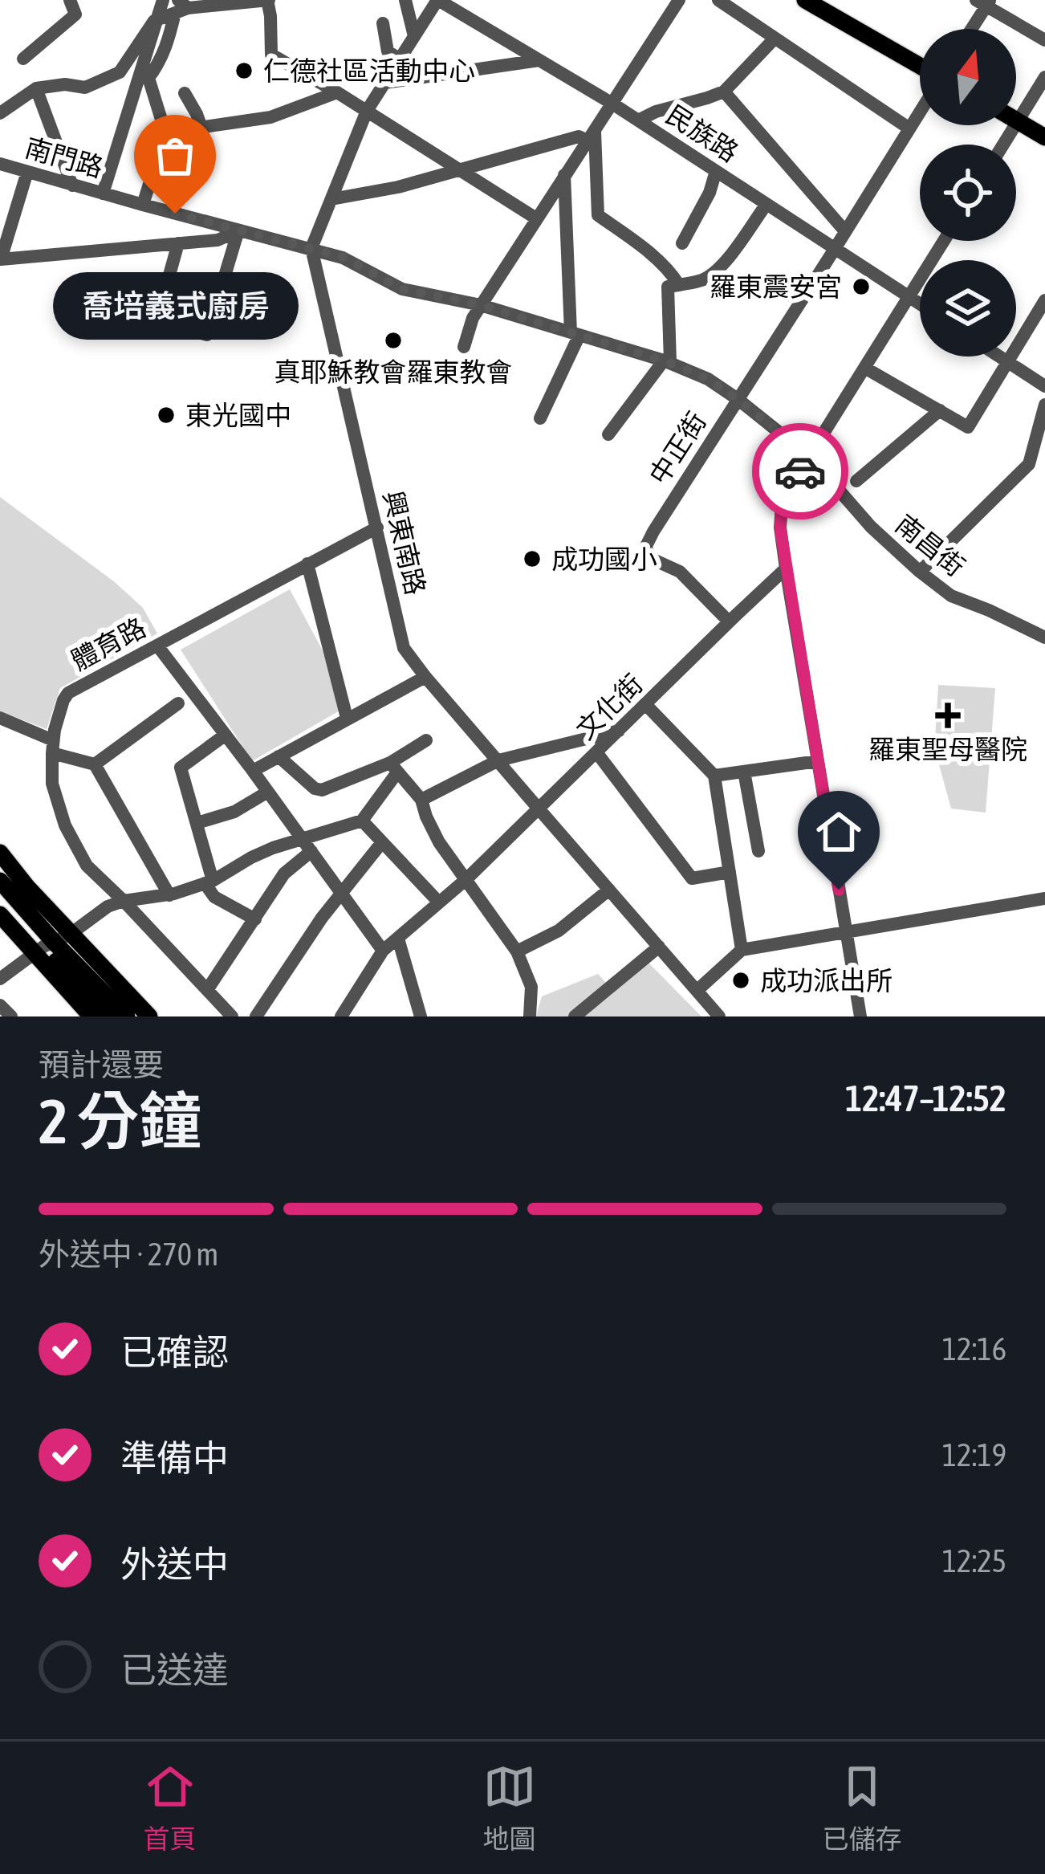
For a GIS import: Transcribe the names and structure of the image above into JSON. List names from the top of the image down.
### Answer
{
  "streets": {
    "street": [
      "民族路",
      "南門路",
      "中正街",
      "興東南路",
      "南昌街",
      "體育路",
      "文化街"
    ]
  },
  "crossings": [
    ["民族路", "中正街"],
    ["南門路", "中正街"],
    ["南門路", "興東南路"],
    ["南門路", "南昌街"],
    ["中正街", "文化街"],
    ["興東南路", "體育路"],
    ["興東南路", "文化街"]
  ],
  "places": {
    "other": [
      "仁德社區活動中心",
      "喬培義式廚房",
      "羅東震安宮",
      "真耶穌教會羅東教會",
      "東光國中",
      "成功國小",
      "成功派出所"
    ],
    "health": ["羅東聖母醫院"]
  },
  "north": "top",
  "page": {
    "bubble": "喬培義式廚房",
    "heading": ["2 分鐘", "預計還要", "12:47–12:52"],
    "bar": "外送中 · 270 m",
    "list": [
      ["已確認", "12:16"],
      ["準備中", "12:19"],
      ["外送中", "12:25"],
      "已送達"
    ],
    "tabs": ["首頁", "地圖", "已儲存"]
  }
}
